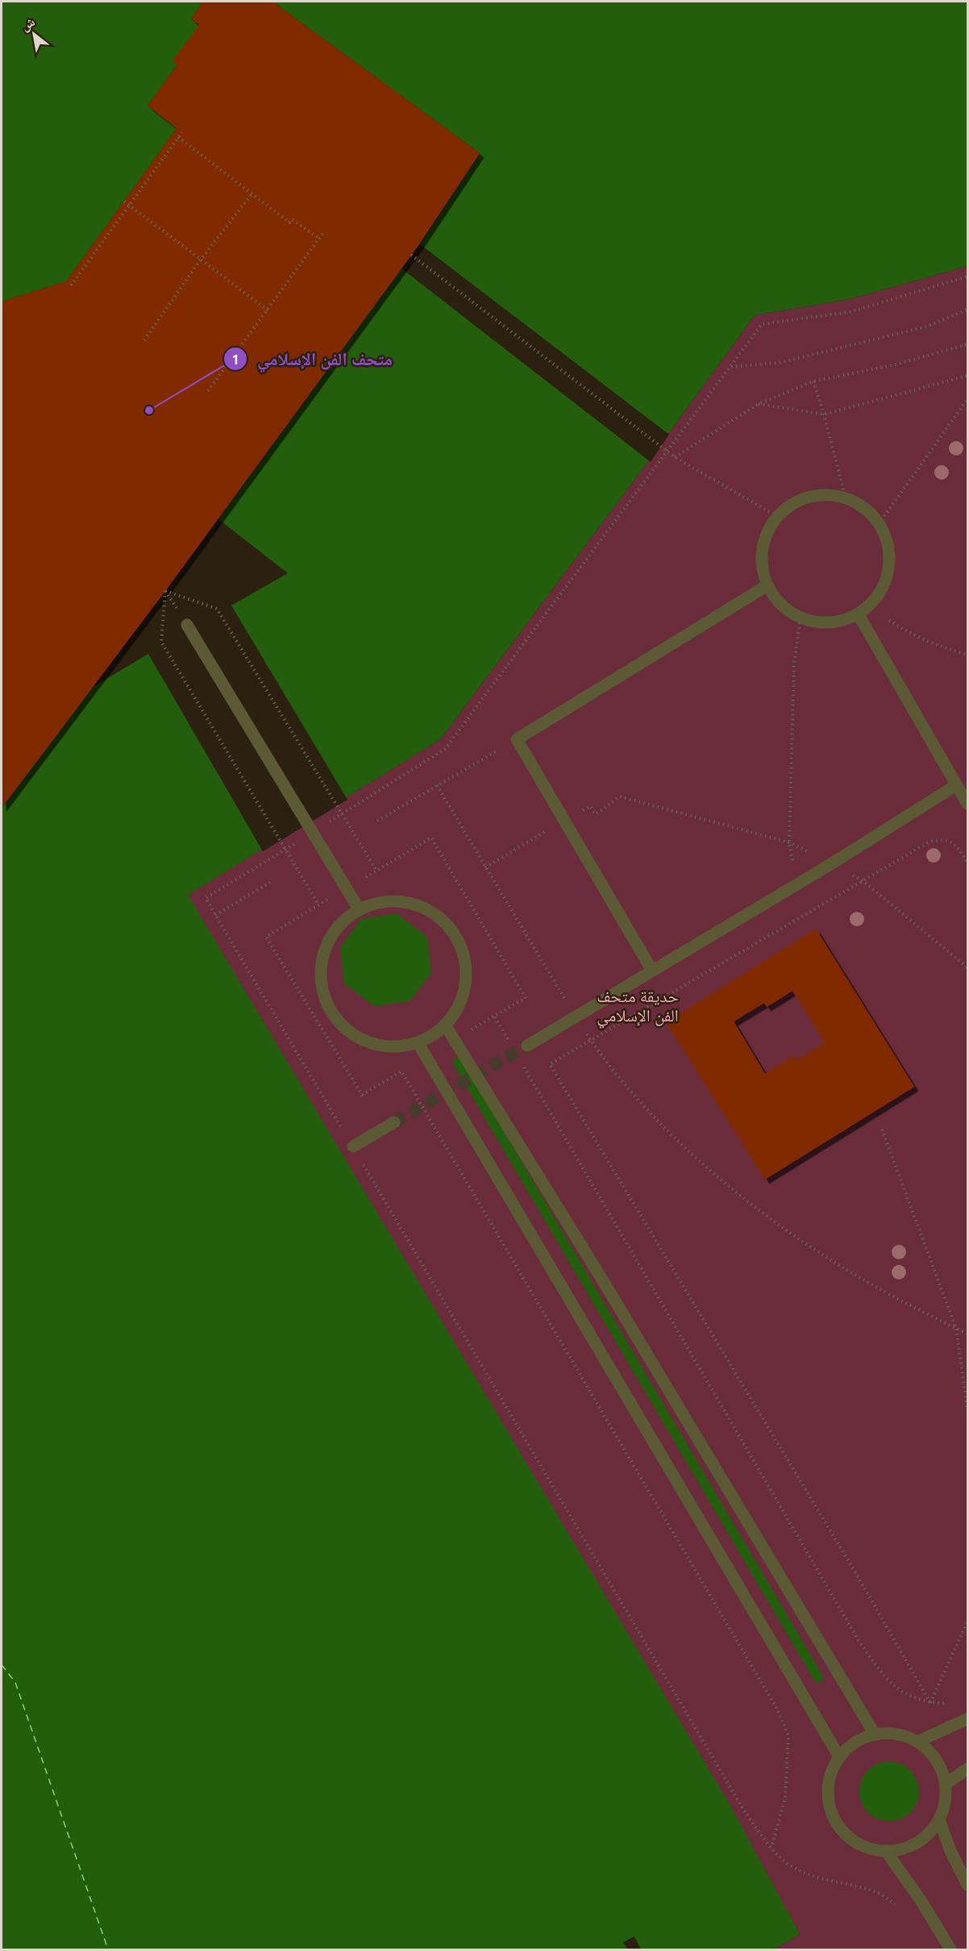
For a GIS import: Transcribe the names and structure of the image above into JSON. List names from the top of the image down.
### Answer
{
  "parks": ["حديقة متحف الفن الإسلامي"],
  "places": ["متحف الفن الإسلامي"],
  "north": "top left"
}
